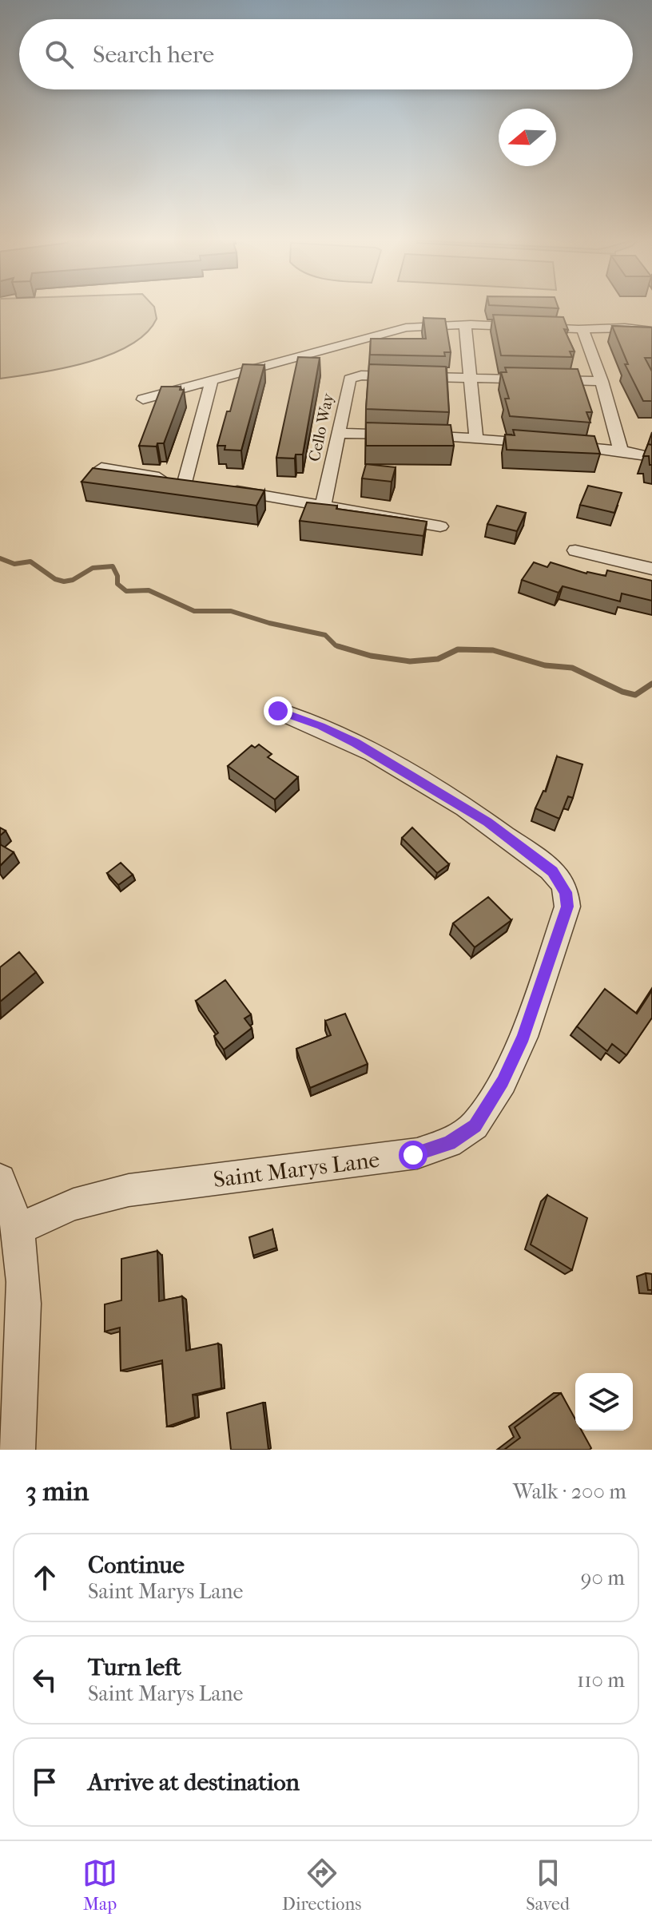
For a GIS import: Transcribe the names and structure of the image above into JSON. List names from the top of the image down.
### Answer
{
  "streets": {
    "street": ["Cello Way", "Saint Marys Lane"]
  },
  "north": "left",
  "page": {
    "search": "Search here",
    "heading": ["3 min", "Walk · 200 m"],
    "list": [
      ["Continue", "Saint Marys Lane", "90 m"],
      ["Turn left", "Saint Marys Lane", "110 m"],
      "Arrive at destination"
    ],
    "nav": ["Map", "Directions", "Saved"]
  }
}
